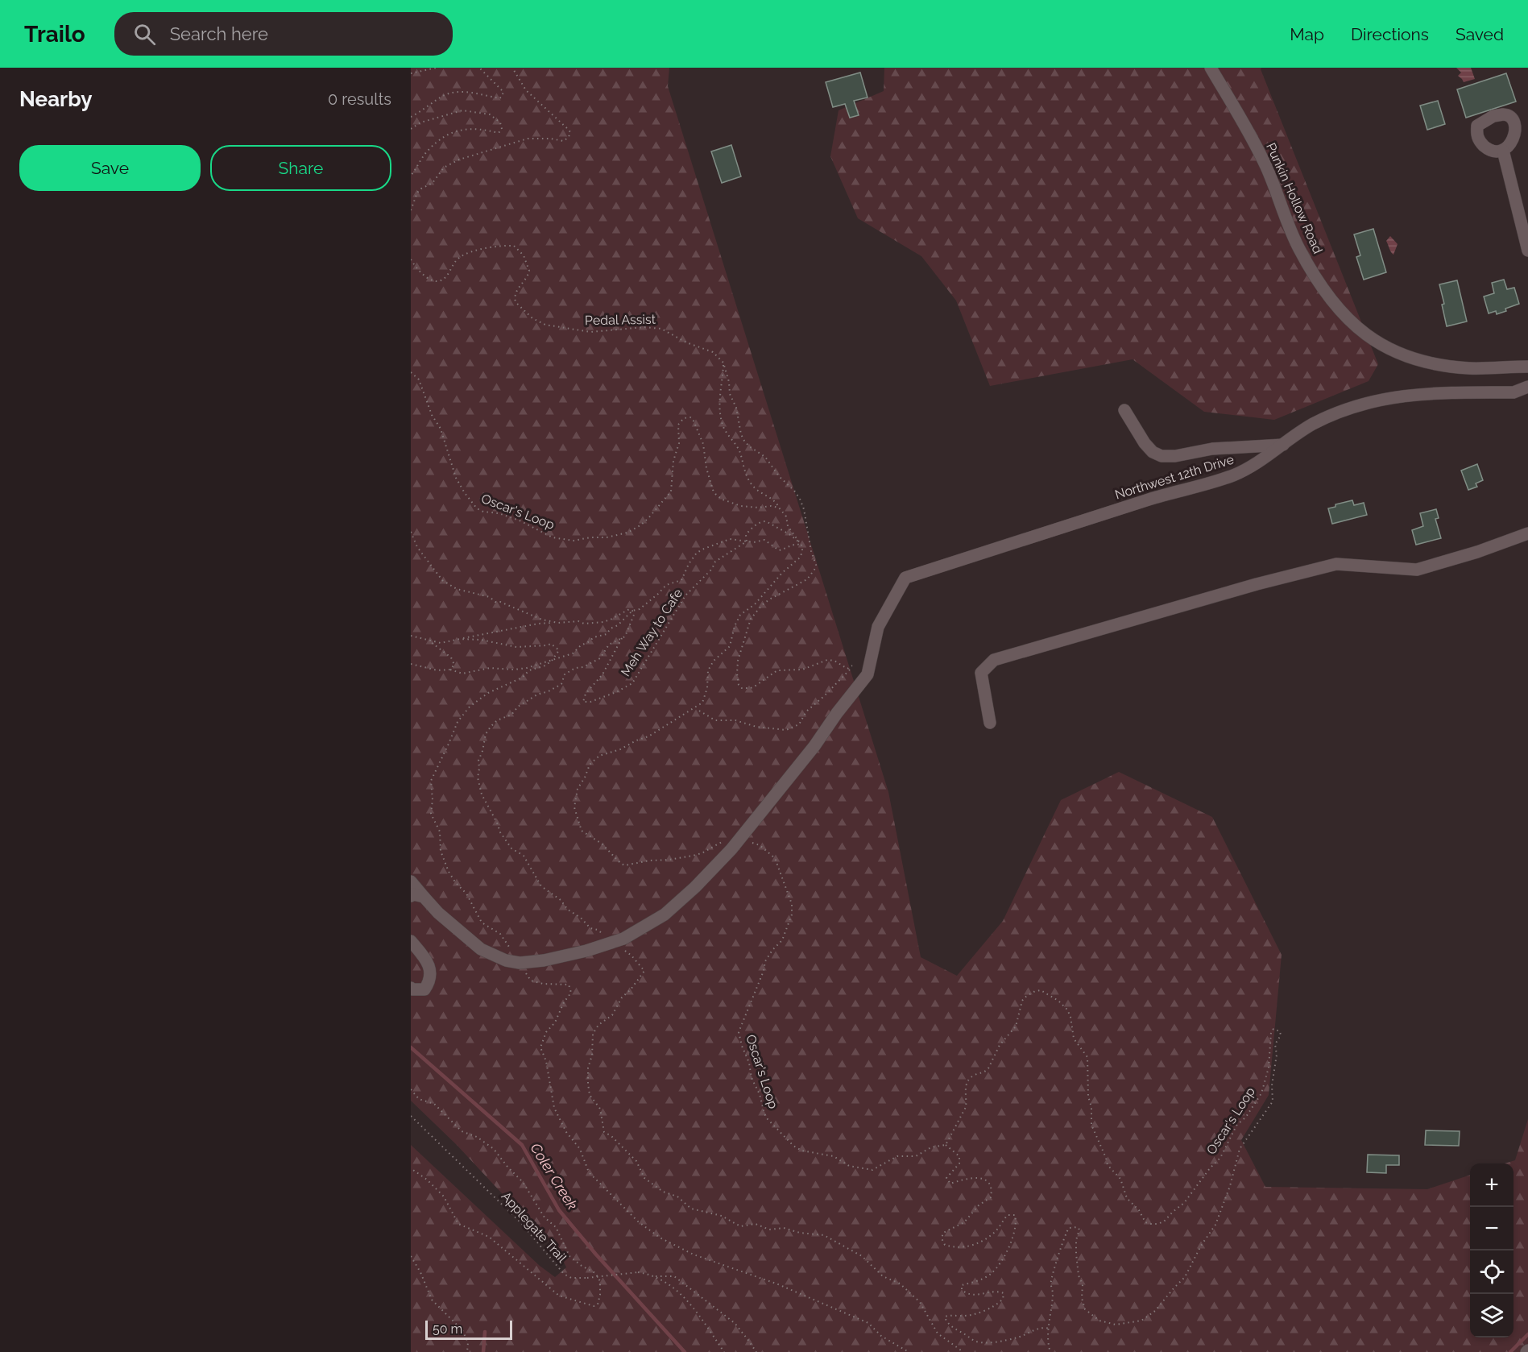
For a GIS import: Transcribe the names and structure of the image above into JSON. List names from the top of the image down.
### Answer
{
  "streets": {
    "street": ["Punkin Hollow Road", "Northwest 12th Drive"],
    "path": [
      "Pedal Assist",
      "Oscar's Loop",
      "Meh Way to Cafe",
      "Applegate Trail"
    ]
  },
  "crossings": [
    ["Northwest 12th Drive", "Oscar's Loop"],
    ["Oscar's Loop", "Meh Way to Cafe"]
  ],
  "water": ["Coler Creek"],
  "scale_bar": "50 m",
  "page": {
    "header": "Trailo",
    "search": "Search here",
    "nav": ["Map", "Directions", "Saved"],
    "heading": ["Nearby", "0 results"],
    "buttons": ["Save", "Share"],
    "map_buttons": ["+", "−"],
    "scale": "50 m"
  }
}
